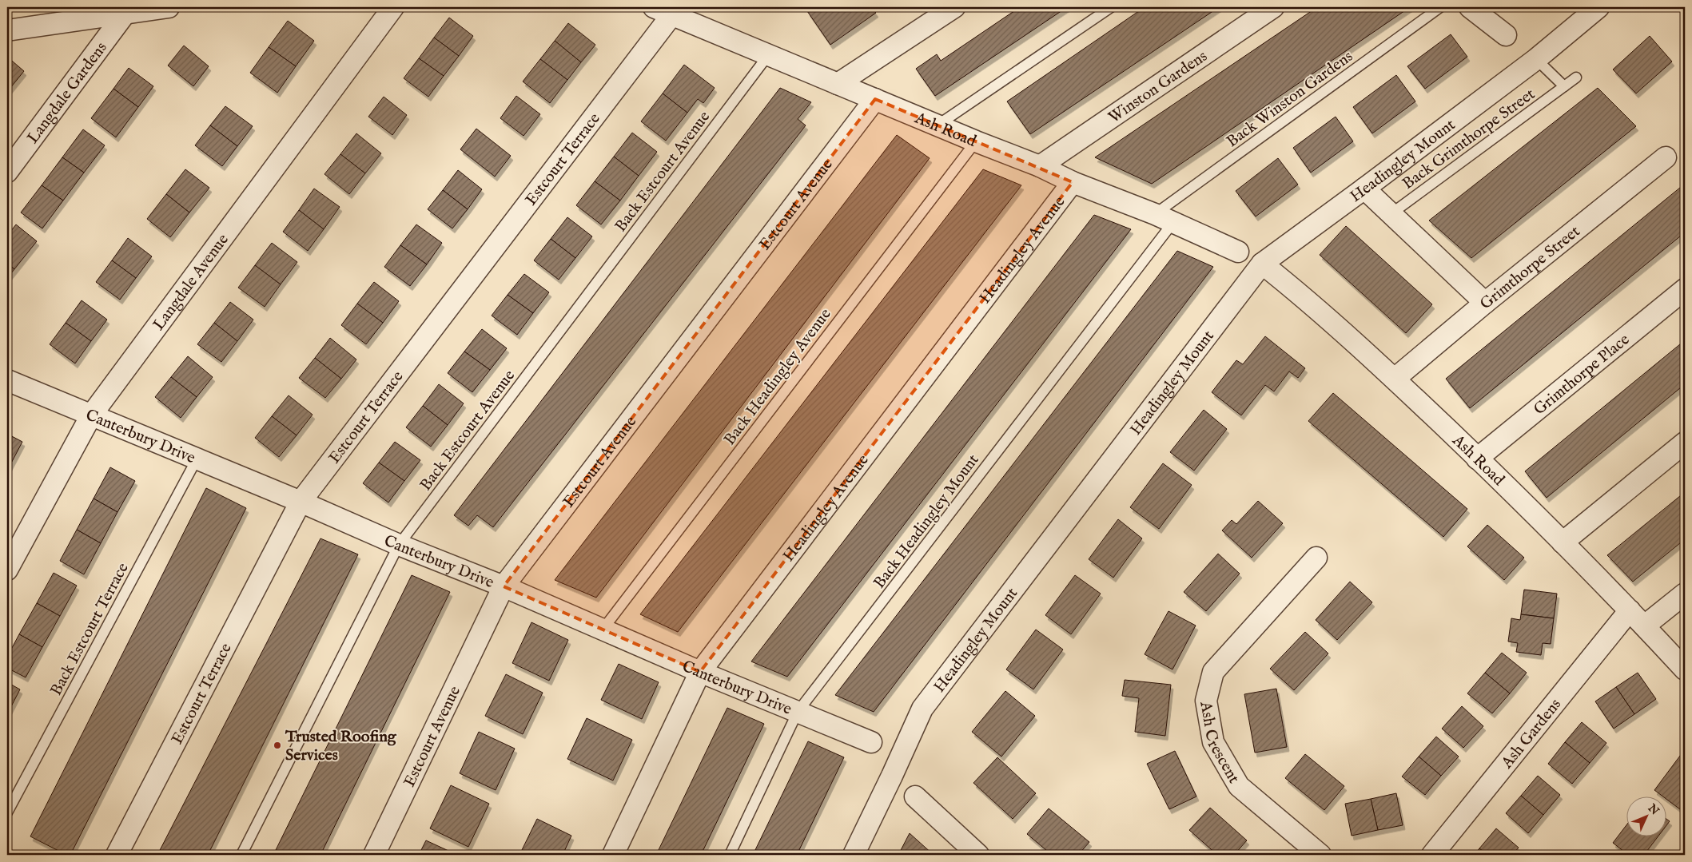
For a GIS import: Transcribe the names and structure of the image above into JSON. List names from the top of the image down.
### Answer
{
  "streets": {
    "street": [
      "Winston Gardens",
      "Langdale Gardens",
      "Ash Road",
      "Estcourt Terrace",
      "Headingley Mount",
      "Estcourt Avenue",
      "Headingley Avenue",
      "Grimthorpe Street",
      "Langdale Avenue",
      "Grimthorpe Place",
      "Canterbury Drive",
      "Ash Gardens",
      "Ash Crescent"
    ],
    "lane": [
      "Back Winston Gardens",
      "Back Grimthorpe Street",
      "Back Estcourt Avenue",
      "Back Headingley Avenue",
      "Back Headingley Mount",
      "Back Estcourt Terrace"
    ]
  },
  "crossings": [
    ["Winston Gardens", "Ash Road"],
    ["Back Winston Gardens", "Ash Road"],
    ["Back Winston Gardens", "Back Headingley Mount"],
    ["Ash Road", "Estcourt Terrace"],
    ["Ash Road", "Headingley Mount"],
    ["Ash Road", "Back Estcourt Avenue"],
    ["Ash Road", "Estcourt Avenue"],
    ["Ash Road", "Headingley Avenue"],
    ["Ash Road", "Grimthorpe Street"],
    ["Ash Road", "Grimthorpe Place"],
    ["Ash Road", "Back Headingley Avenue"],
    ["Ash Road", "Back Headingley Mount"],
    ["Ash Road", "Ash Gardens"],
    ["Estcourt Terrace", "Canterbury Drive"],
    ["Back Estcourt Avenue", "Canterbury Drive"],
    ["Estcourt Avenue", "Canterbury Drive"],
    ["Headingley Avenue", "Canterbury Drive"],
    ["Langdale Avenue", "Canterbury Drive"],
    ["Back Headingley Avenue", "Canterbury Drive"],
    ["Canterbury Drive", "Back Headingley Mount"],
    ["Canterbury Drive", "Back Estcourt Terrace"]
  ],
  "places": ["Trusted Roofing Services"],
  "north": "top right"
}
